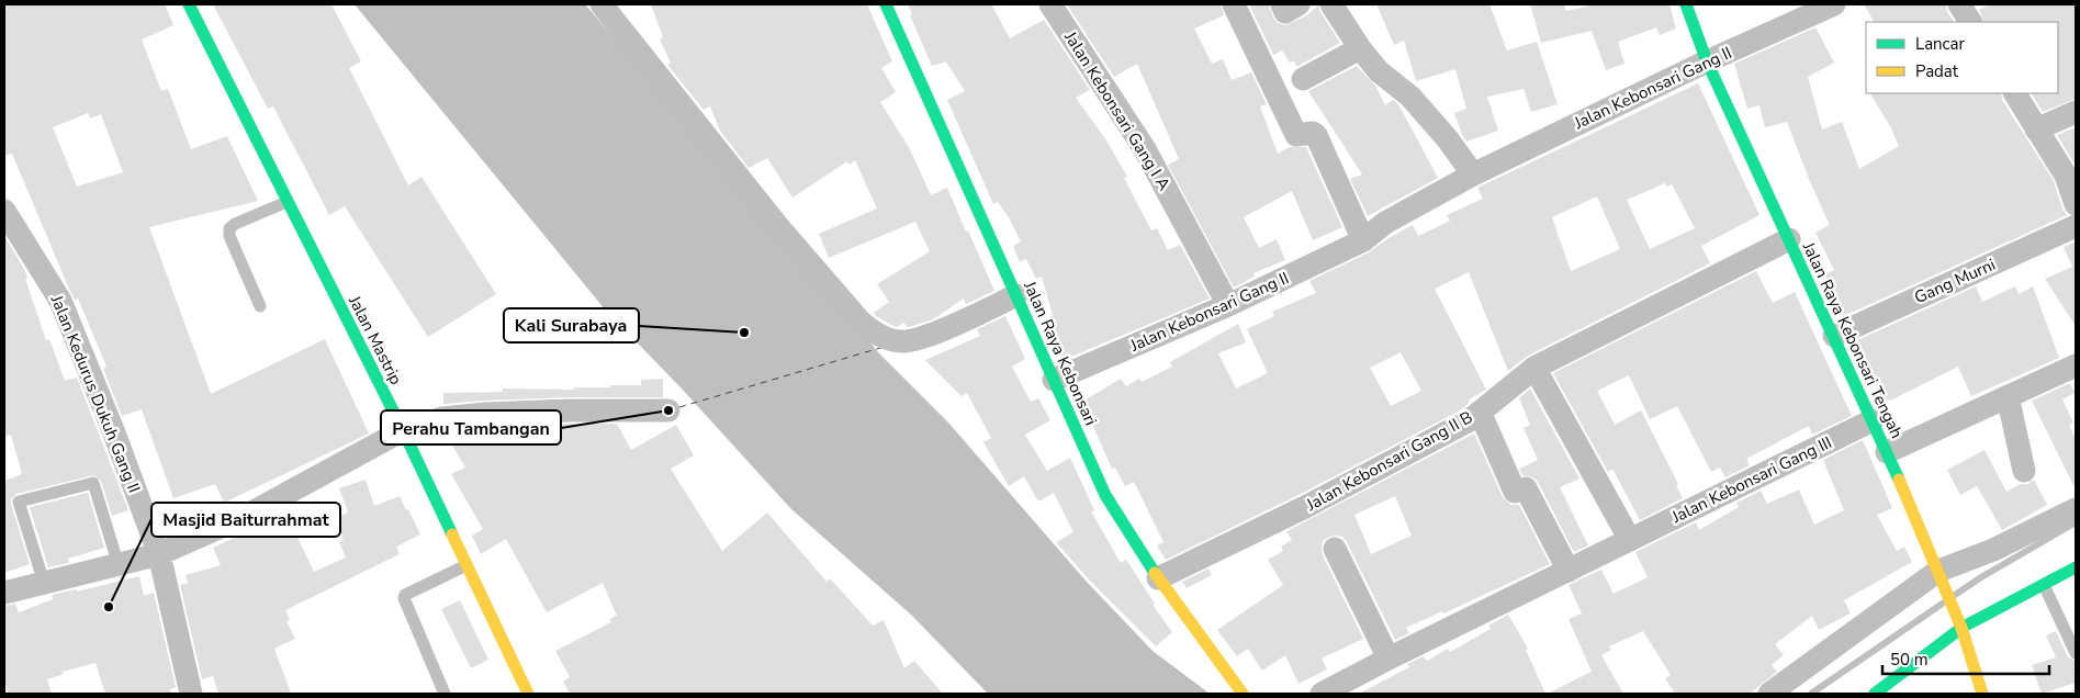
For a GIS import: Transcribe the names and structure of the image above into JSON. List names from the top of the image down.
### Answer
{
  "streets": {
    "main road": ["Jalan Mastrip", "Jalan Raya Kebonsari Tengah", "Jalan Raya Kebonsari"],
    "street": [
      "Jalan Kebonsari Gang II",
      "Jalan Kebonsari Gang I A",
      "Gang Murni",
      "Jalan Kedurus Dukuh Gang II",
      "Jalan Kebonsari Gang II B",
      "Jalan Kebonsari Gang III"
    ]
  },
  "crossings": [
    ["Jalan Kebonsari Gang II", "Jalan Kebonsari Gang I A"],
    ["Jalan Kebonsari Gang II", "Jalan Raya Kebonsari Tengah"],
    ["Jalan Kebonsari Gang II", "Jalan Raya Kebonsari"],
    ["Gang Murni", "Jalan Raya Kebonsari Tengah"],
    ["Jalan Raya Kebonsari Tengah", "Jalan Kebonsari Gang II B"],
    ["Jalan Raya Kebonsari Tengah", "Jalan Kebonsari Gang III"],
    ["Jalan Raya Kebonsari", "Jalan Kebonsari Gang II B"]
  ],
  "places": ["Kali Surabaya", "Perahu Tambangan", "Masjid Baiturrahmat"],
  "legend": ["Lancar", "Padat"],
  "scale_bar": "50 m"
}
